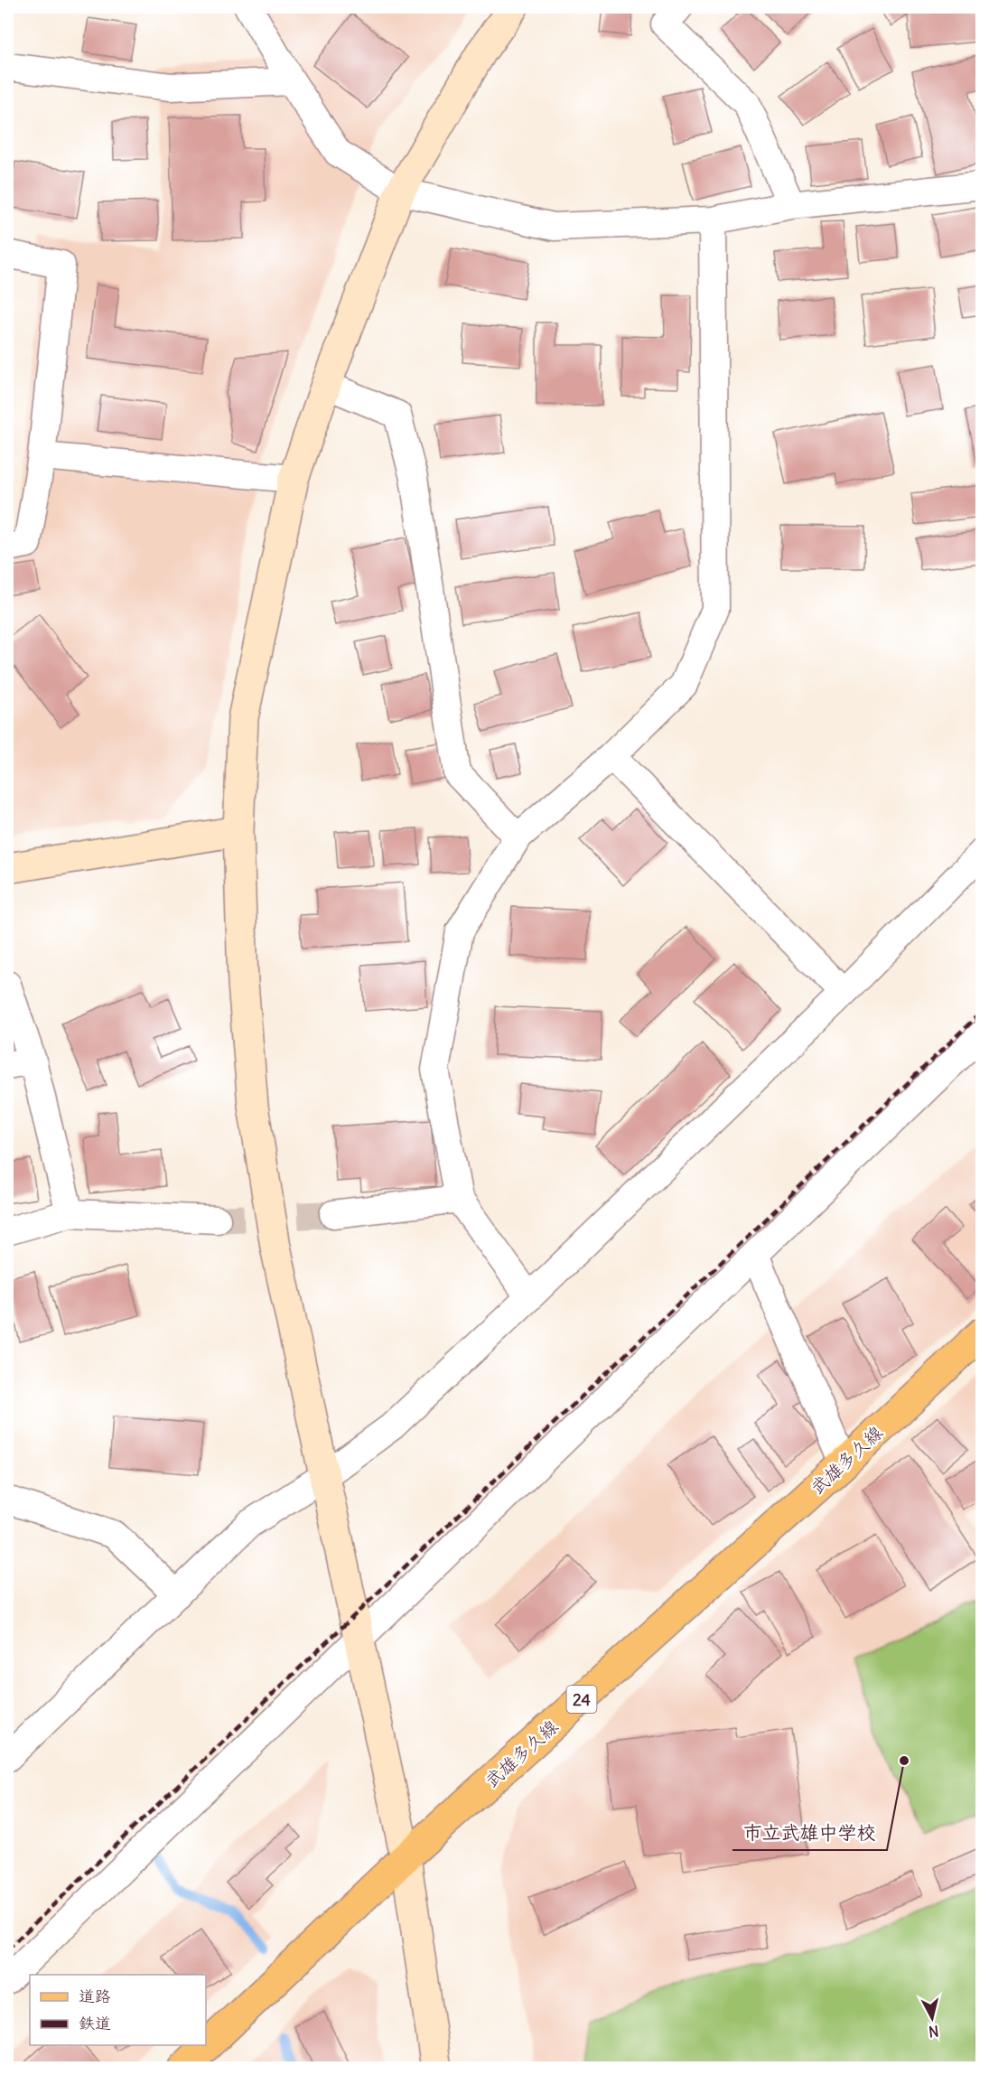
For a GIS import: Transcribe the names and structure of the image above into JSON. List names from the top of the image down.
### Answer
{
  "streets": {
    "main road": ["武雄多久線", "24"]
  },
  "places": ["市立武雄中学校"],
  "legend": ["道路", "鉄道"],
  "north": "bottom"
}
